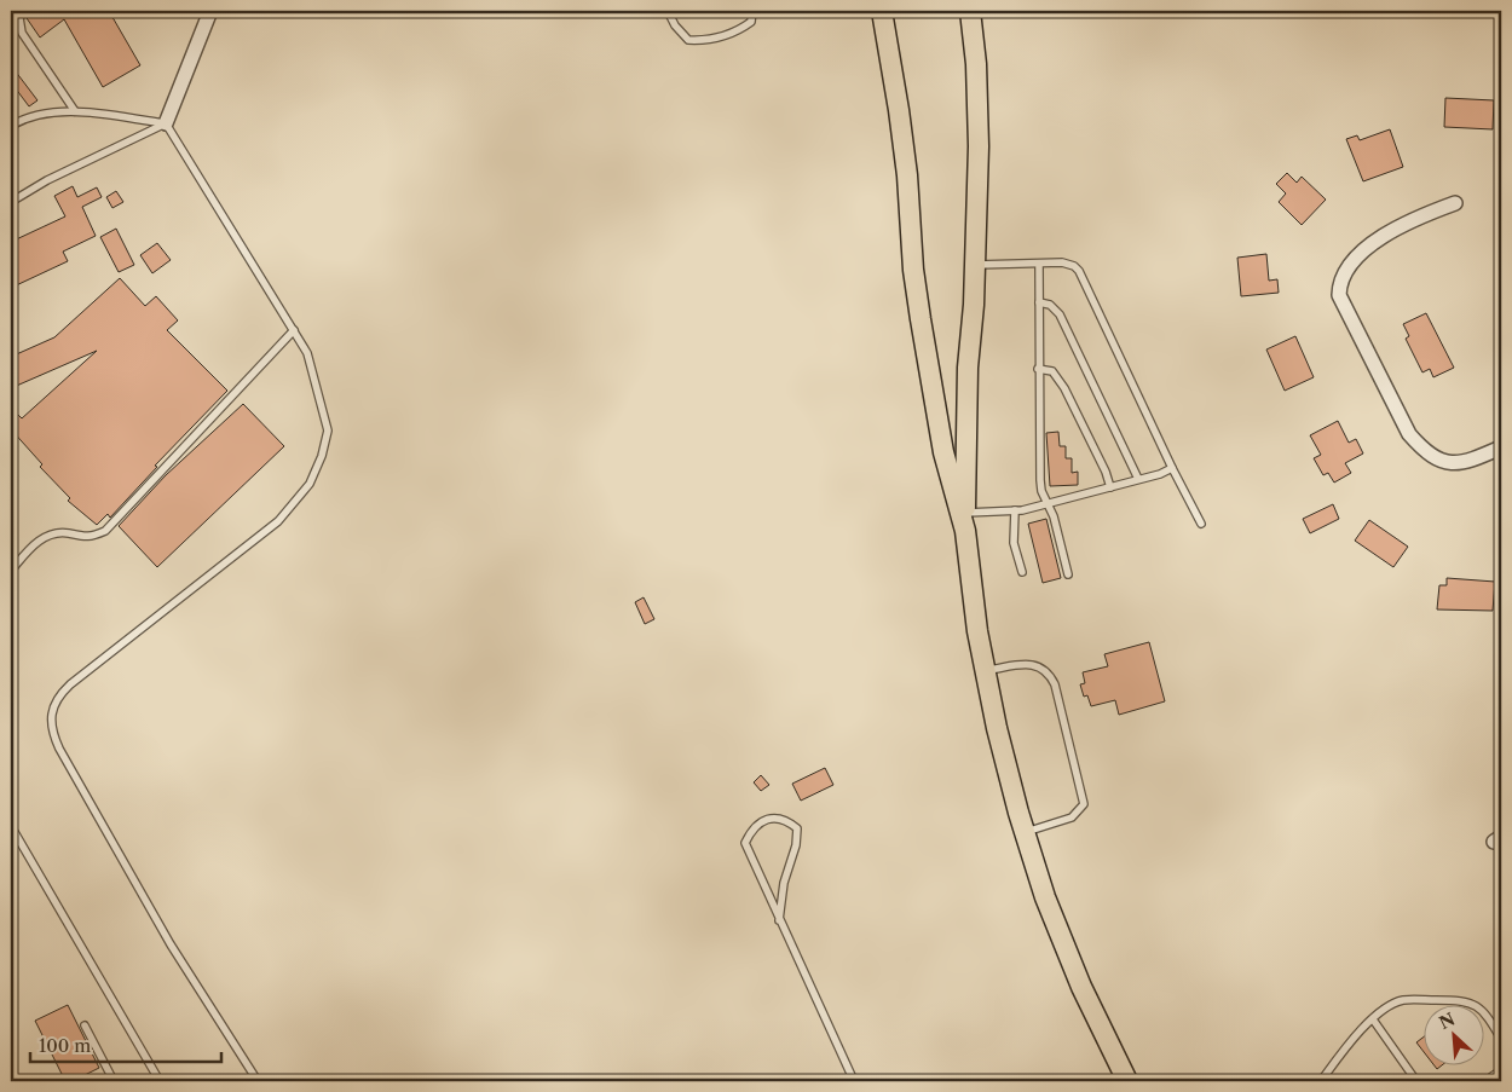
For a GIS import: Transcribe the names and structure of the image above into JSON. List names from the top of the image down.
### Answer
{
  "scale_bar": "100 m",
  "north": "top left"
}
